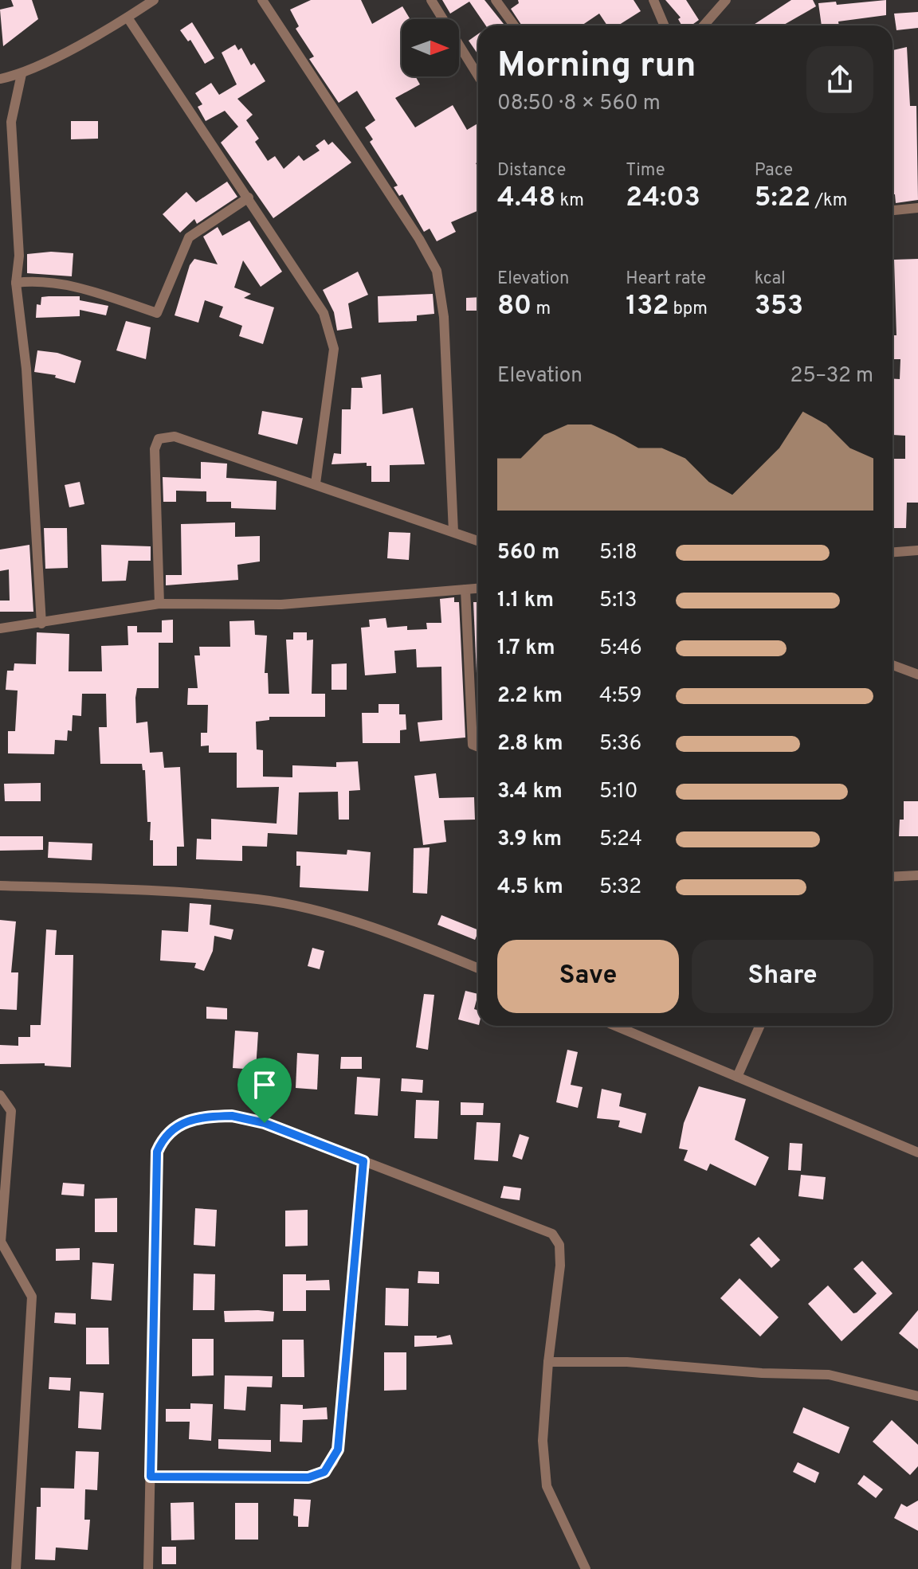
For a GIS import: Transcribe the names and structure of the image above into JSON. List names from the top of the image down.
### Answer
{
  "north": "right",
  "page": {
    "heading": ["Morning run", "08:50 · 8 × 560 m"],
    "stats": [
      ["Distance", "4.48 km"],
      ["Time", "24:03"],
      ["Pace", "5:22 /km"],
      ["Elevation", "80 m"],
      ["Heart rate", "132 bpm"],
      ["kcal", "353"]
    ],
    "chart": ["Elevation", "25–32 m"],
    "list": [
      {
        "name": "560 m",
        "note": "5:18"
      },
      {
        "name": "1.1 km",
        "note": "5:13"
      },
      {
        "name": "1.7 km",
        "note": "5:46"
      },
      {
        "name": "2.2 km",
        "note": "4:59"
      },
      {
        "name": "2.8 km",
        "note": "5:36"
      },
      {
        "name": "3.4 km",
        "note": "5:10"
      },
      {
        "name": "3.9 km",
        "note": "5:24"
      },
      {
        "name": "4.5 km",
        "note": "5:32"
      }
    ],
    "buttons": ["Save", "Share"]
  }
}
